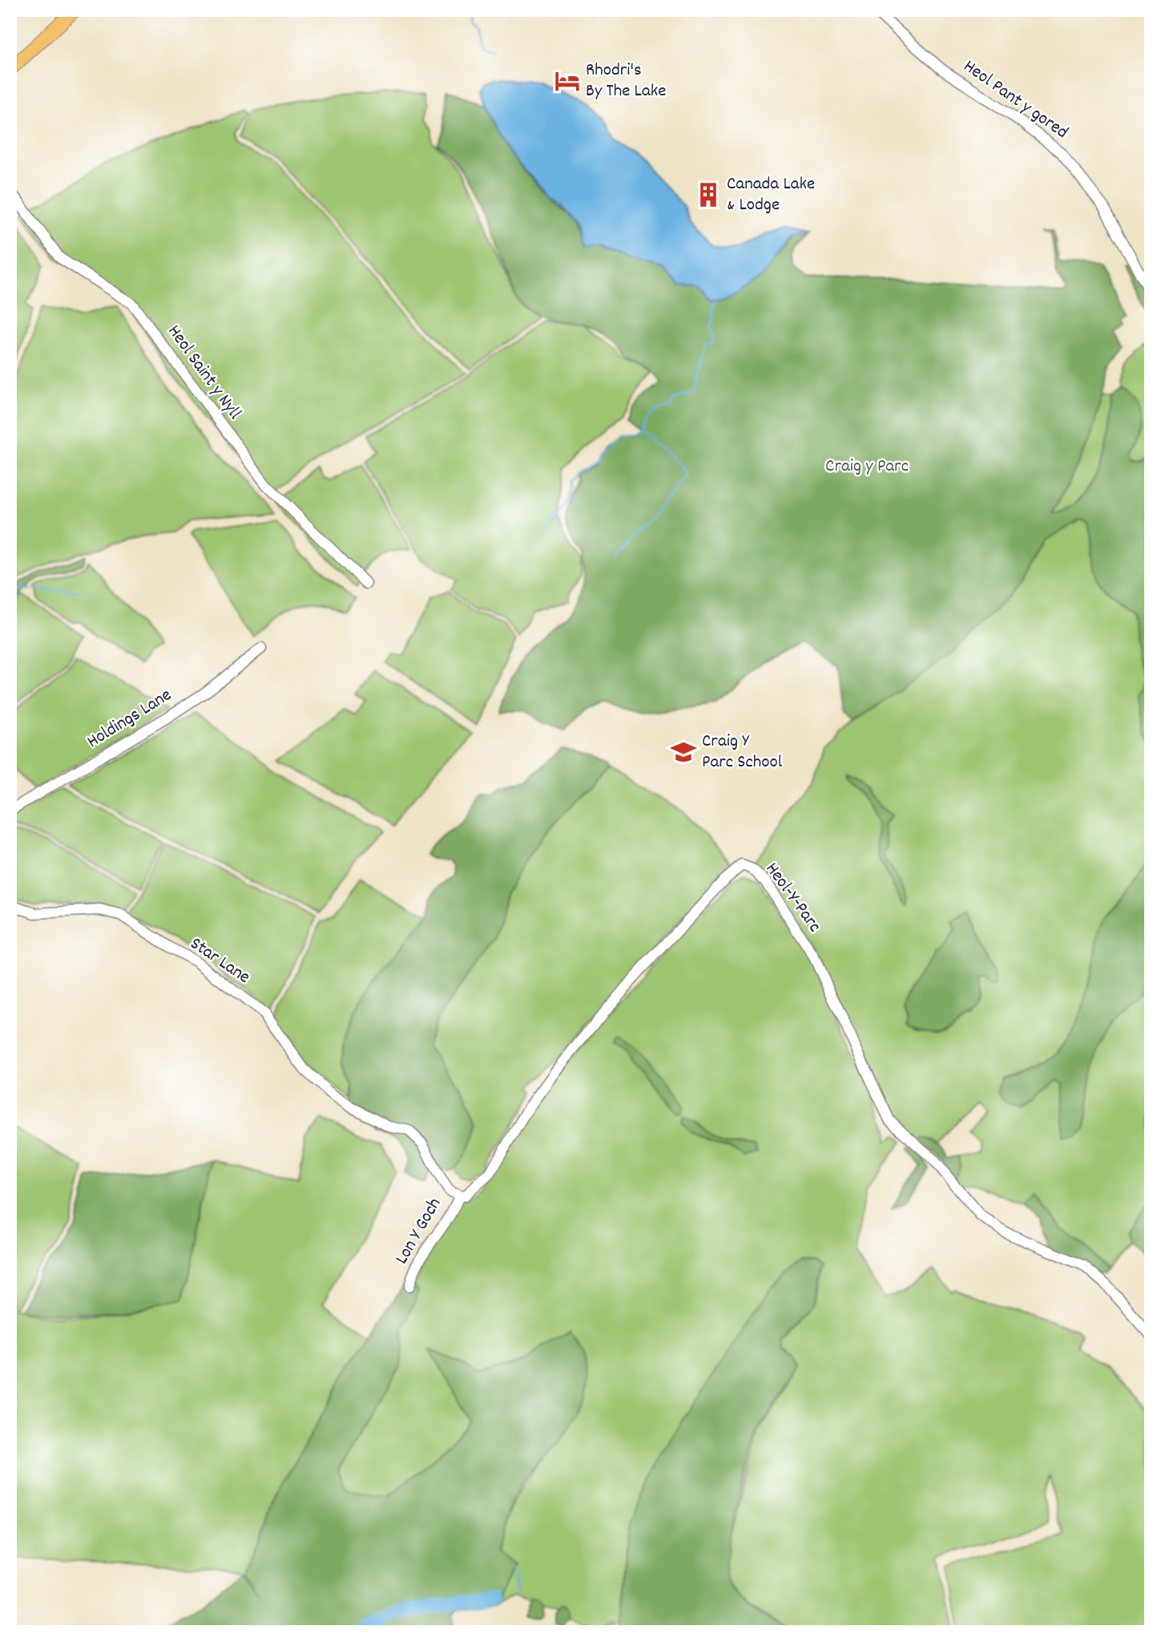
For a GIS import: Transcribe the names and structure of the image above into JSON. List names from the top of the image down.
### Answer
{
  "streets": {
    "street": [
      "Heol Pant y gored",
      "Heol Saint y Nyll",
      "Holdings Lane",
      "Heol-Y-Parc",
      "Star Lane",
      "Lon Y Goch"
    ]
  },
  "crossings": [
    ["Heol-Y-Parc", "Star Lane"],
    ["Heol-Y-Parc", "Lon Y Goch"],
    ["Star Lane", "Lon Y Goch"]
  ],
  "parks": ["Craig y Parc"],
  "places": {
    "hotel": ["Rhodri's By The Lake"],
    "building": ["Canada Lake & Lodge"],
    "school or university": ["Craig Y Parc School"]
  }
}
